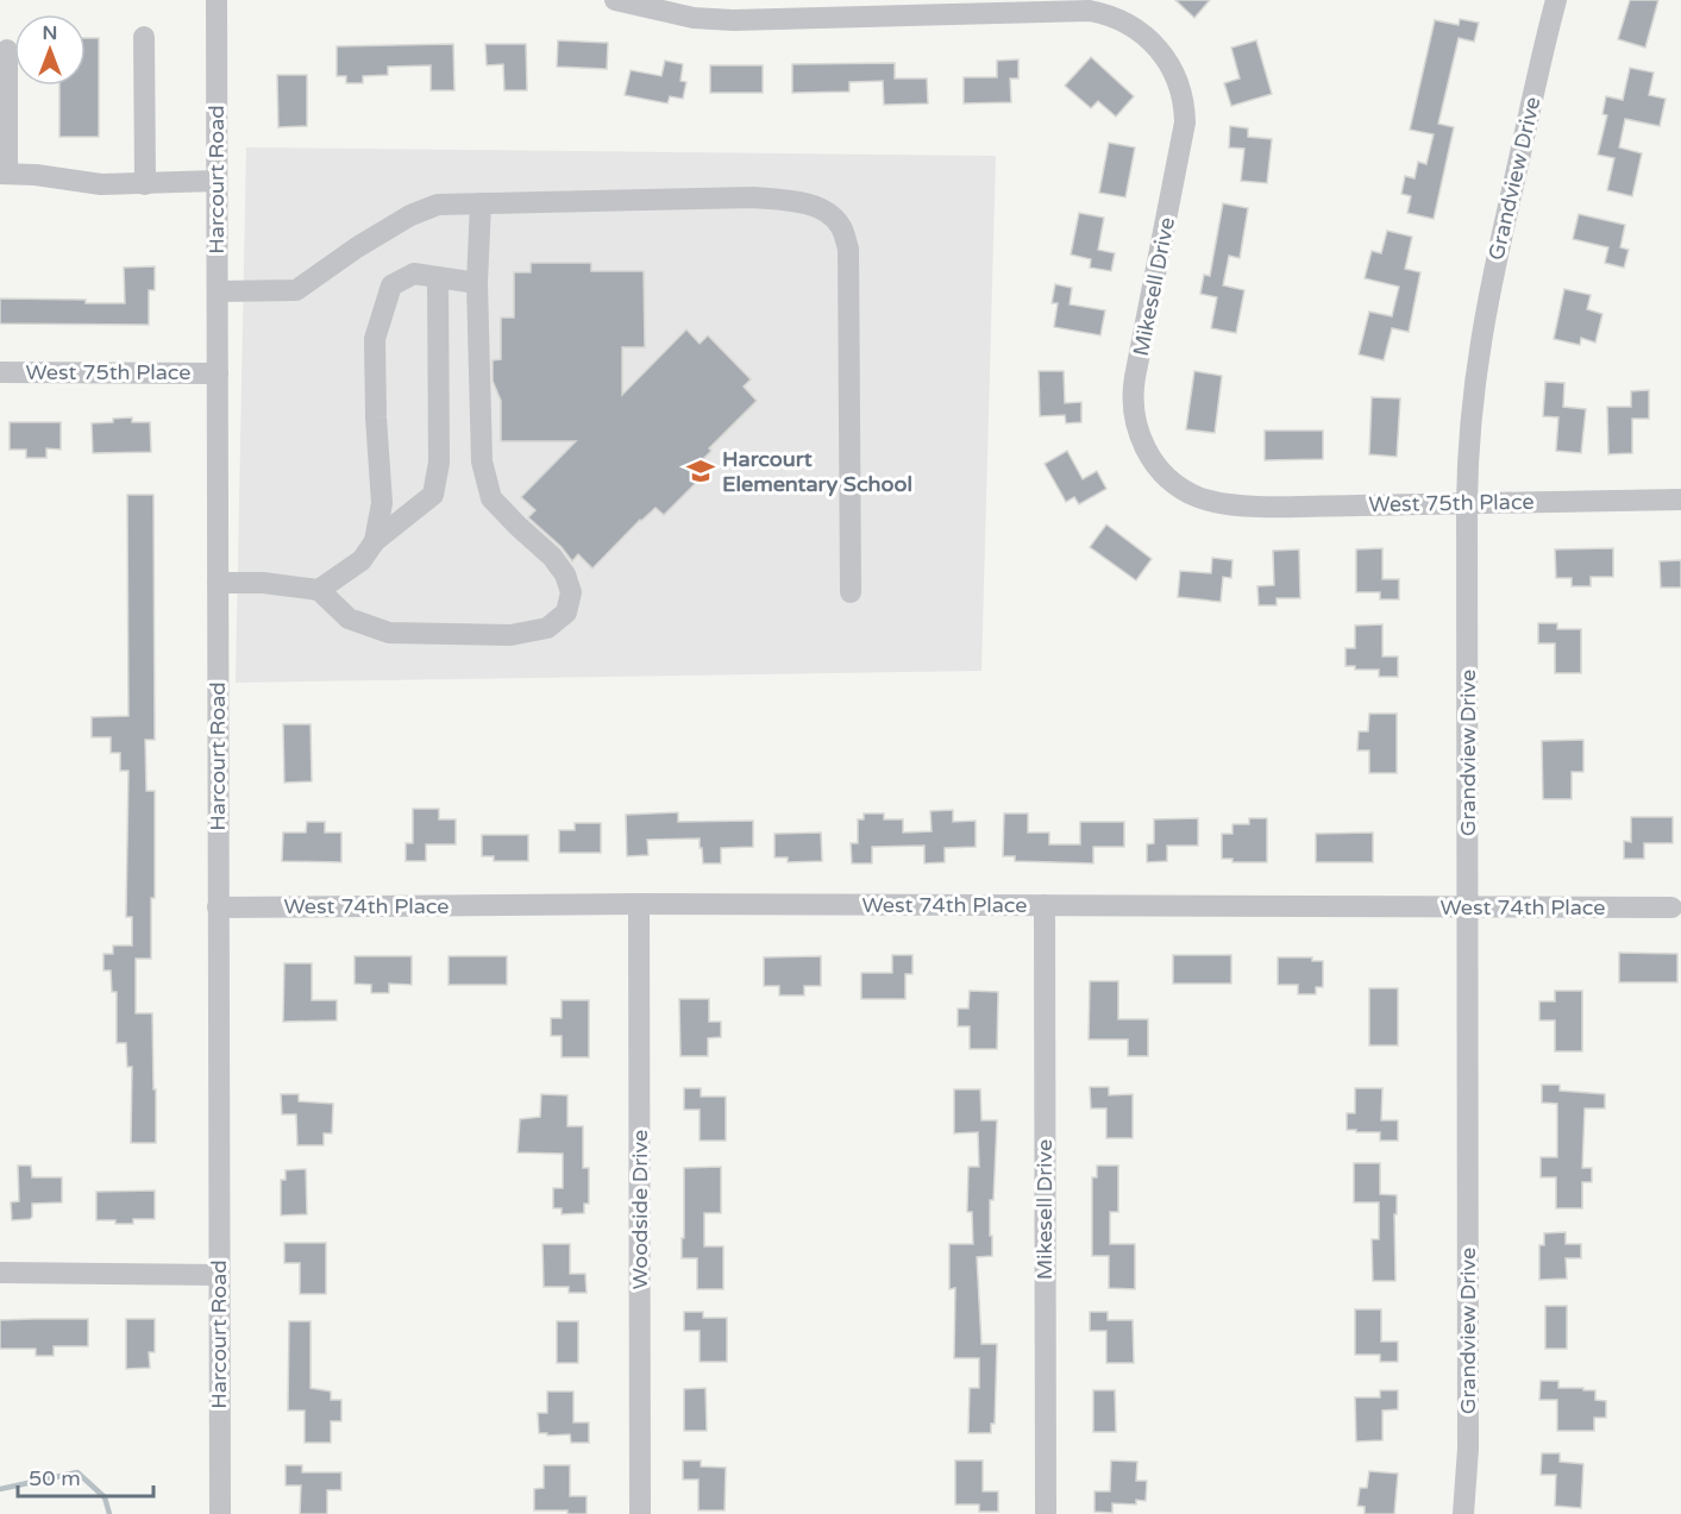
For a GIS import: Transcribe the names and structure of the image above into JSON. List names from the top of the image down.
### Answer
{
  "streets": {
    "street": [
      "Grandview Drive",
      "Harcourt Road",
      "Mikesell Drive",
      "West 75th Place",
      "West 74th Place",
      "Woodside Drive"
    ]
  },
  "crossings": [
    ["Grandview Drive", "West 75th Place"],
    ["Grandview Drive", "West 74th Place"],
    ["Harcourt Road", "West 75th Place"],
    ["Harcourt Road", "West 74th Place"],
    ["Mikesell Drive", "West 75th Place"],
    ["Mikesell Drive", "West 74th Place"],
    ["West 74th Place", "Woodside Drive"]
  ],
  "places": {
    "school or university": ["Harcourt Elementary School"]
  },
  "scale_bar": "50 m",
  "north": "top"
}
